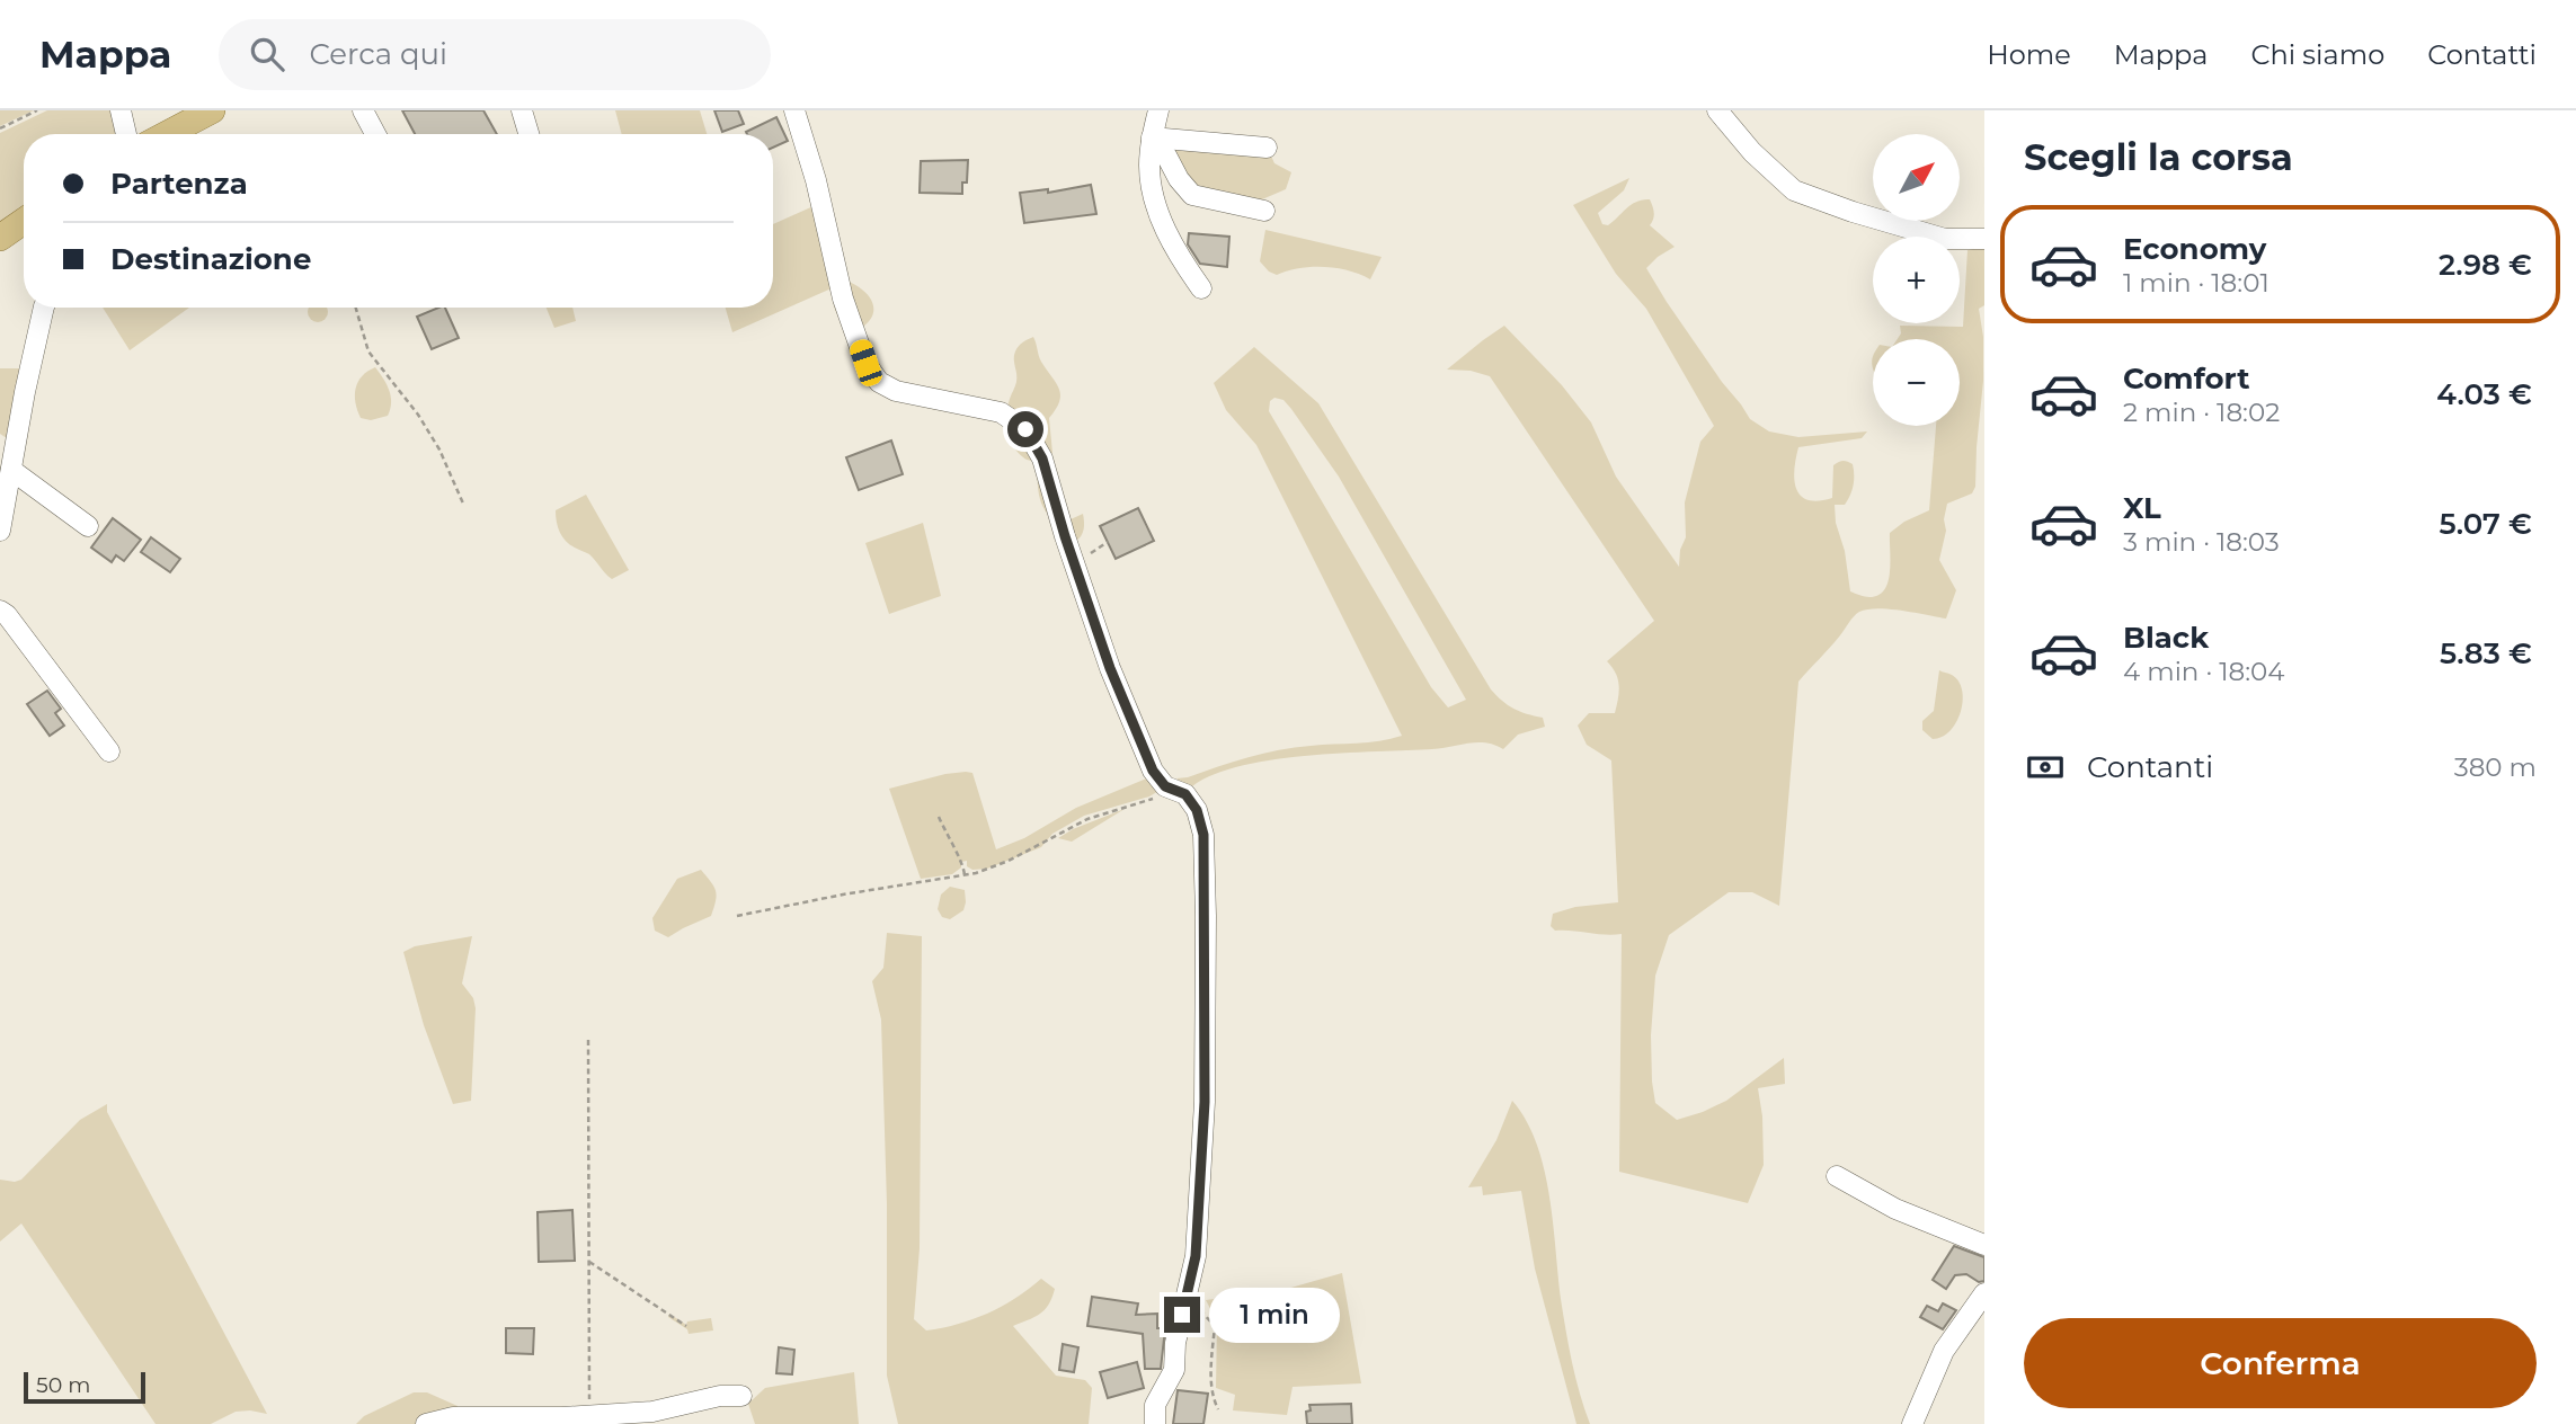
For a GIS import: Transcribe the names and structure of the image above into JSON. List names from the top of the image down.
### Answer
{
  "scale_bar": "50 m",
  "north": "top right",
  "page": {
    "header": "Mappa",
    "search": "Cerca qui",
    "nav": [
      "Home",
      "Mappa",
      "Chi siamo",
      "Contatti"
    ],
    "heading": "Scegli la corsa",
    "map_buttons": ["+", "−"],
    "banner": ["Partenza", "Destinazione"],
    "list": [
      {
        "name": "Economy",
        "note": "1 min · 18:01",
        "value": "2.98 €"
      },
      {
        "name": "Comfort",
        "note": "2 min · 18:02",
        "value": "4.03 €"
      },
      {
        "name": "XL",
        "note": "3 min · 18:03",
        "value": "5.07 €"
      },
      {
        "name": "Black",
        "note": "4 min · 18:04",
        "value": "5.83 €"
      }
    ],
    "pay": ["Contanti", "380 m"],
    "bubble": "1 min",
    "buttons": "Conferma",
    "scale": "50 m"
  }
}
